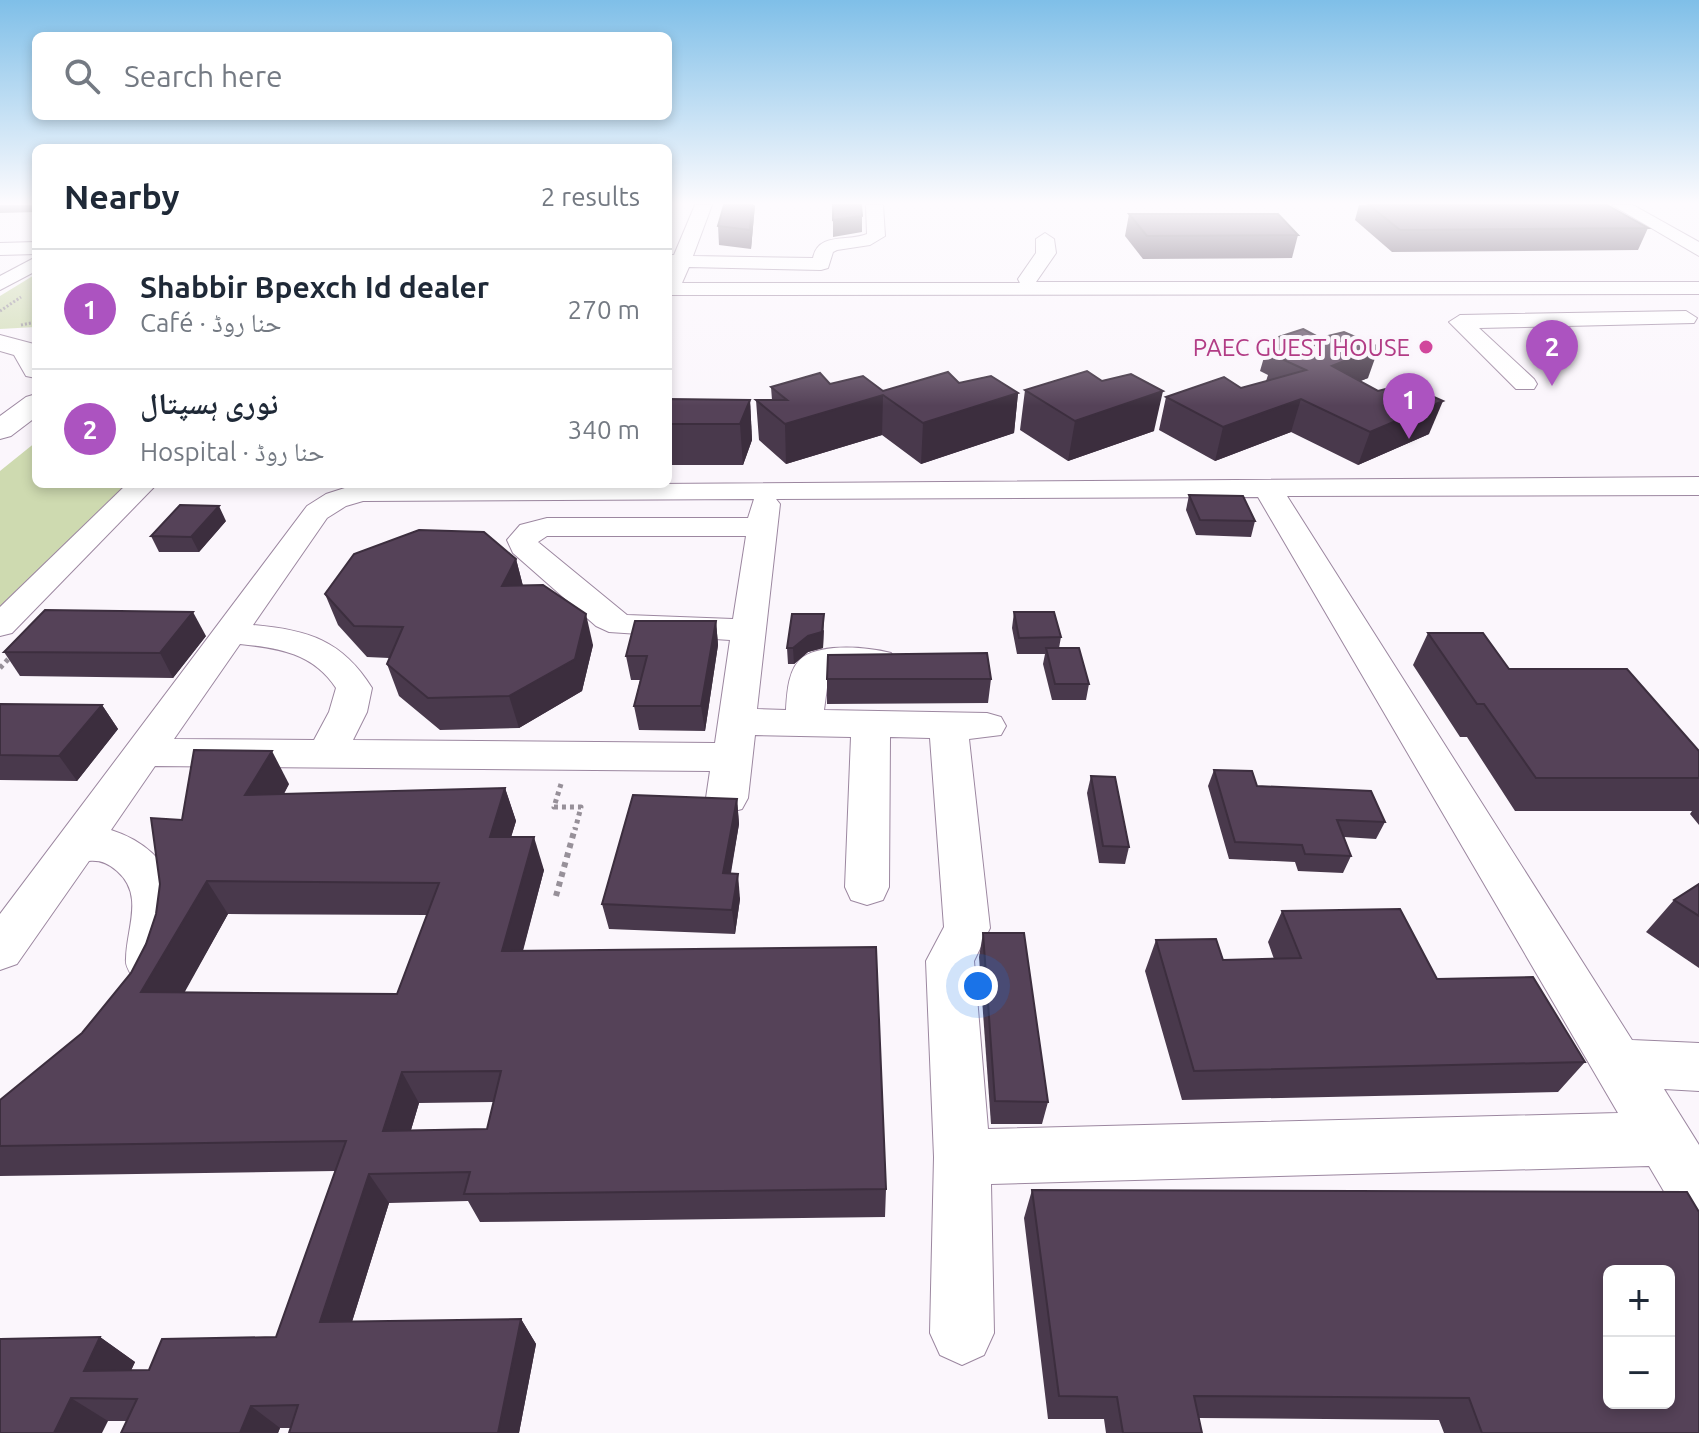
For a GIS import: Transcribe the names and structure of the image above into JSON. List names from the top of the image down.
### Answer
{
  "places": ["PAEC GUEST HOUSE"],
  "page": {
    "search": "Search here",
    "heading": ["Nearby", "2 results"],
    "list": [
      {
        "mark": "1",
        "name": "Shabbir Bpexch Id dealer",
        "note": "Café · حنا روڈ",
        "value": "270 m"
      },
      {
        "mark": "2",
        "name": "نوری ہسپتال",
        "note": "Hospital · حنا روڈ",
        "value": "340 m"
      }
    ],
    "pins": ["2", "1"],
    "map_buttons": ["+", "−"]
  }
}
